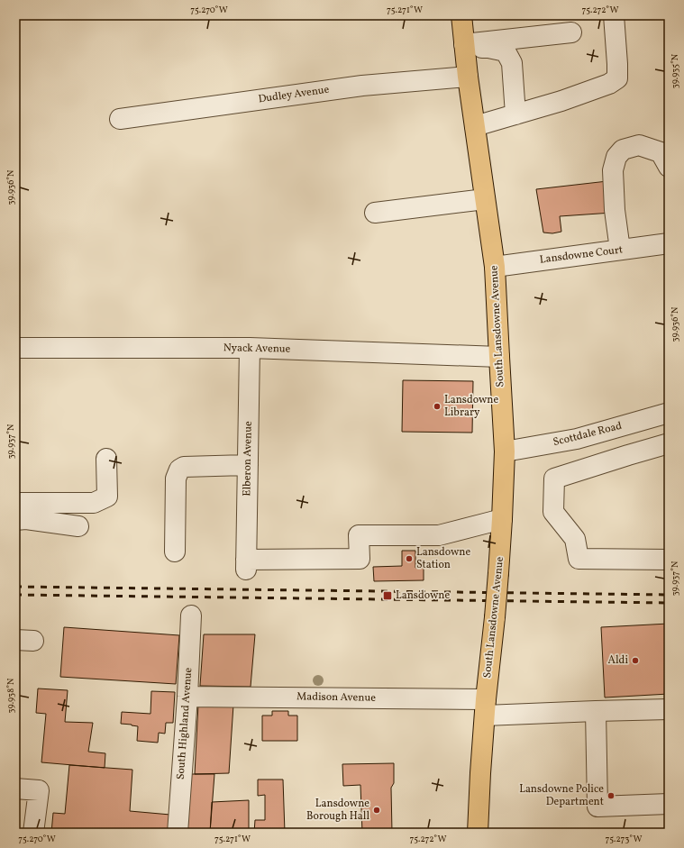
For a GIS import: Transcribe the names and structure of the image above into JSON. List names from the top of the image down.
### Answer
{
  "streets": {
    "main road": ["South Lansdowne Avenue"],
    "street": [
      "Dudley Avenue",
      "Lansdowne Court",
      "Nyack Avenue",
      "Scottdale Road",
      "Elberon Avenue",
      "Madison Avenue",
      "South Highland Avenue"
    ]
  },
  "crossings": [
    ["Dudley Avenue", "South Lansdowne Avenue"],
    ["Lansdowne Court", "South Lansdowne Avenue"],
    ["South Lansdowne Avenue", "Nyack Avenue"],
    ["South Lansdowne Avenue", "Scottdale Road"],
    ["South Lansdowne Avenue", "Elberon Avenue"],
    ["South Lansdowne Avenue", "Madison Avenue"],
    ["Nyack Avenue", "Elberon Avenue"],
    ["Madison Avenue", "South Highland Avenue"]
  ],
  "places": {
    "other": [
      "Lansdowne Library",
      "Lansdowne Station",
      "Aldi",
      "Lansdowne Police Department",
      "Lansdowne Borough Hall"
    ],
    "transit": ["Lansdowne"]
  },
  "coordinates": [
    "75.270°W",
    "75.271°W",
    "75.272°W",
    "39.935°N",
    "39.936°N",
    "39.937°N",
    "39.938°N",
    "75.273°W"
  ]
}
